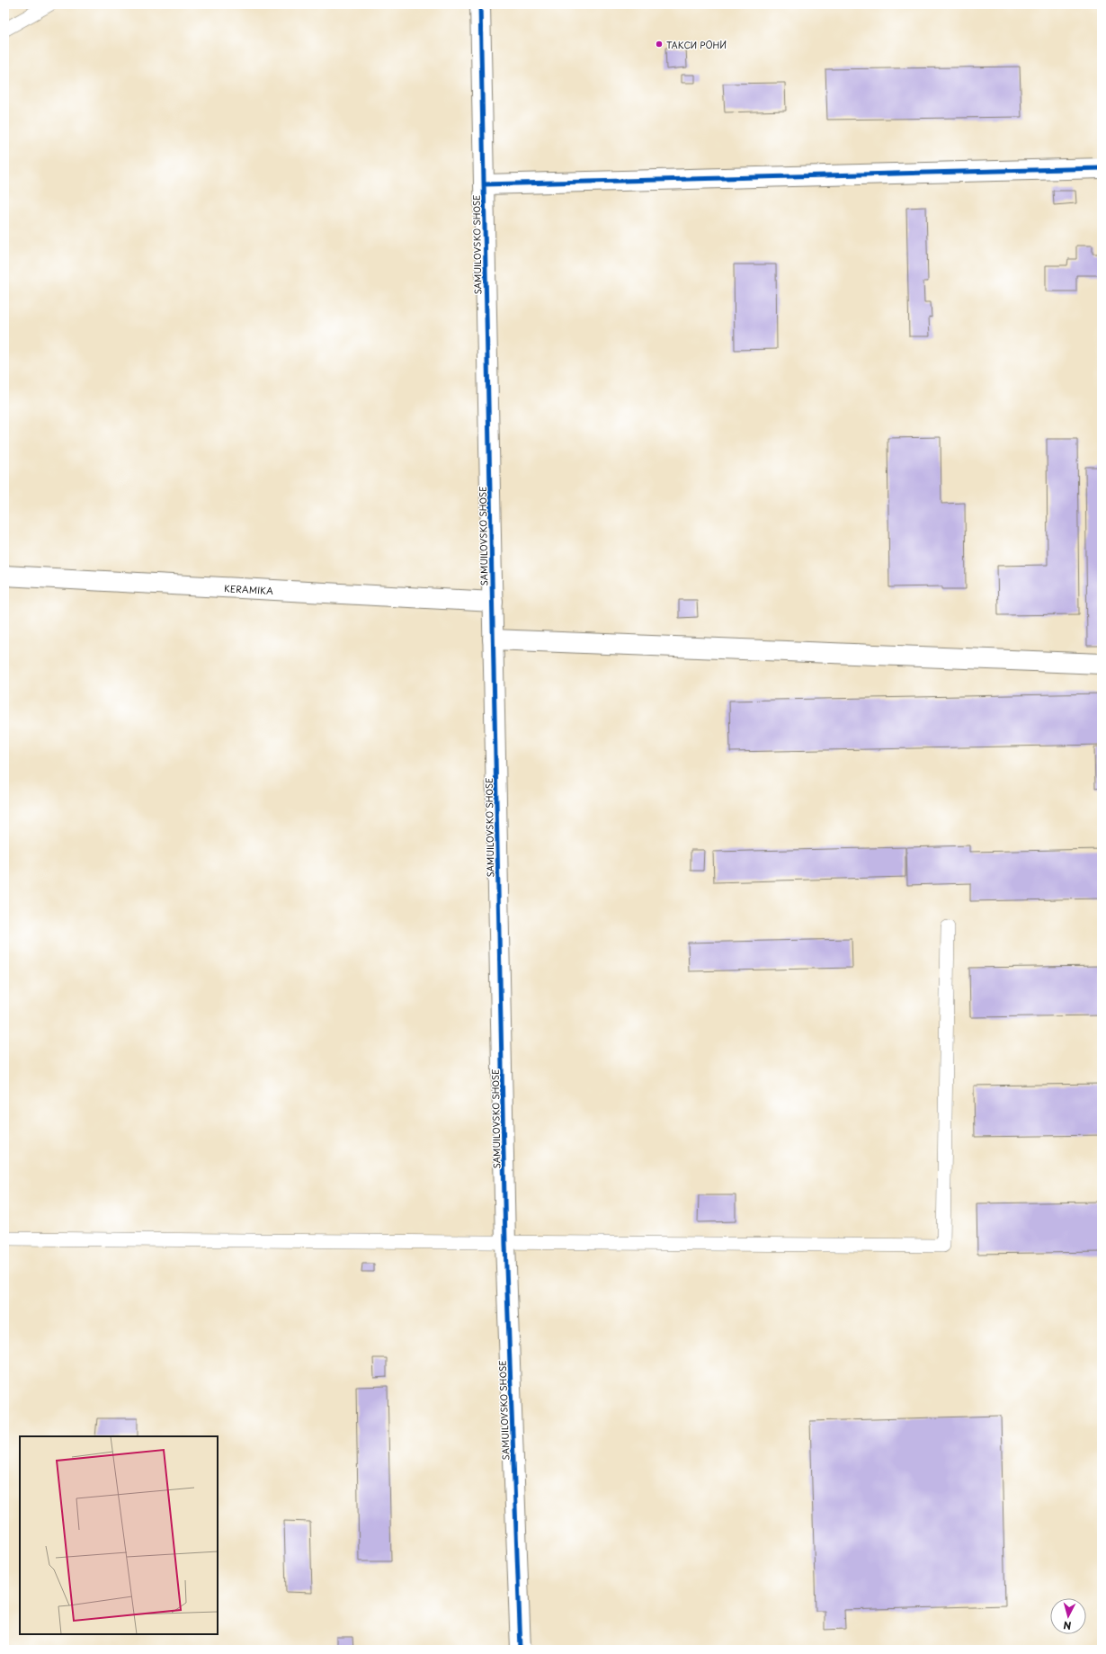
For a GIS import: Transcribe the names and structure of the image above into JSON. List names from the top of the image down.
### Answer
{
  "streets": {
    "street": ["SAMUILOVSKO SHOSE", "KERAMIKA"]
  },
  "crossings": [
    ["SAMUILOVSKO SHOSE", "KERAMIKA"]
  ],
  "places": ["ТАКСИ РОНИ"],
  "north": "bottom"
}
